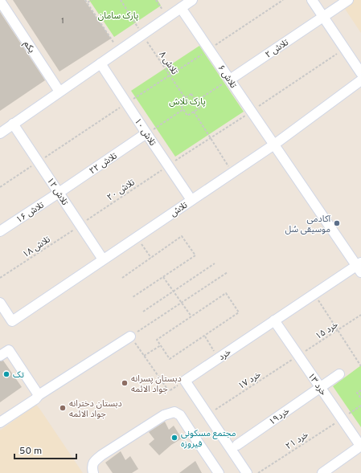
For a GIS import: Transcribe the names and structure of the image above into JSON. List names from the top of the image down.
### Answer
{
  "streets": {
    "street": [
      "یکم",
      "تلاش ۲",
      "تلاش ۶",
      "تلاش ۱۰",
      "تلاش ۲۲",
      "تلاش ۱۲",
      "تلاش",
      "تلاش ۱۶",
      "خرد",
      "خرد ۱۳",
      "خرد۱۹"
    ],
    "path": [
      "تلاش ۸",
      "تلاش ۲۰",
      "تلاش ۱۸",
      "خرد ۱۵",
      "خرد ۱۷",
      "خرد ۲۱"
    ]
  },
  "crossings": [
    ["تلاش ۲", "تلاش ۶"],
    ["تلاش ۶", "تلاش"],
    ["تلاش ۶", "خرد"],
    ["تلاش ۱۰", "تلاش ۲۲"],
    ["تلاش ۱۰", "تلاش ۲۰"],
    ["تلاش ۱۰", "تلاش"],
    ["تلاش ۲۲", "تلاش ۱۲"],
    ["تلاش ۲۲", "تلاش ۱۶"],
    ["تلاش ۲۰", "تلاش ۱۲"],
    ["تلاش ۲۰", "تلاش ۱۸"],
    ["تلاش ۱۲", "تلاش"],
    ["تلاش ۱۲", "تلاش ۱۶"],
    ["تلاش ۱۲", "تلاش ۱۸"],
    ["تلاش", "خرد"],
    ["خرد ۱۵", "خرد ۱۷"],
    ["خرد ۱۵", "خرد ۱۳"],
    ["خرد", "خرد ۱۳"],
    ["خرد ۱۷", "خرد ۱۳"],
    ["خرد ۱۳", "خرد۱۹"],
    ["خرد ۱۳", "خرد ۲۱"]
  ],
  "parks": ["پارک سامان", "پارک تلاش"],
  "places": [
    "آکادمی موسیقی سُل",
    "تک",
    "دبستان پسرانه جواد الائمه",
    "دبستان دخترانه جواد الائمه",
    "مجتمع مسکونی فیروزه"
  ],
  "house_numbers": ["1"],
  "scale_bar": "50 m"
}
